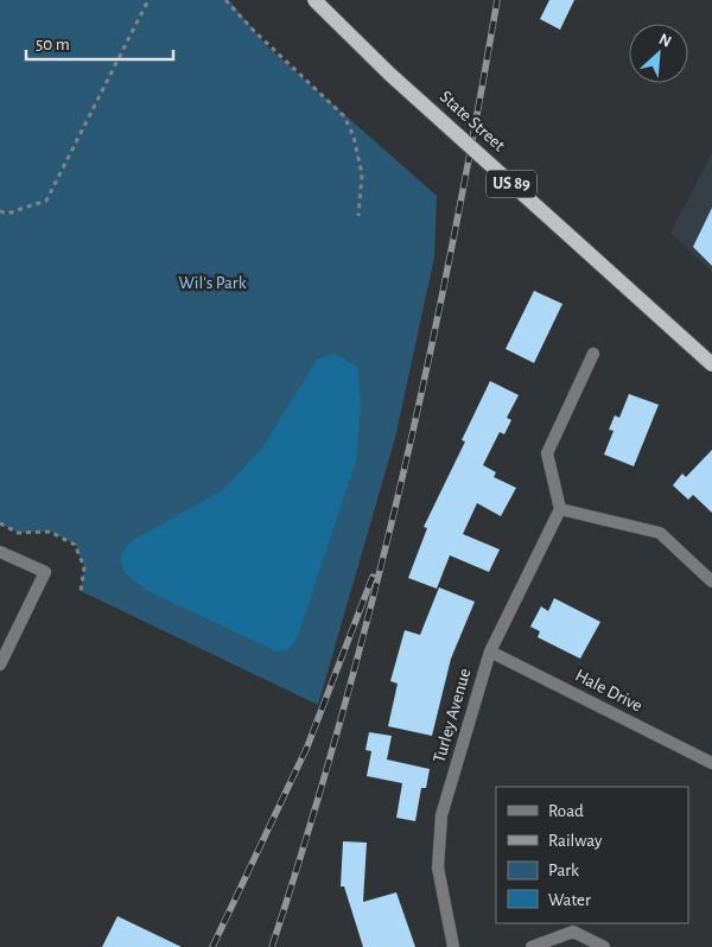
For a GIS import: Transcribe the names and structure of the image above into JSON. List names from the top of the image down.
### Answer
{
  "streets": {
    "main road": ["State Street", "US 89"],
    "street": ["Hale Drive", "Turley Avenue"]
  },
  "crossings": [
    ["Hale Drive", "Turley Avenue"]
  ],
  "parks": ["Wil's Park"],
  "legend": [
    "Road",
    "Railway",
    "Park",
    "Water"
  ],
  "scale_bar": "50 m",
  "north": "top right"
}
